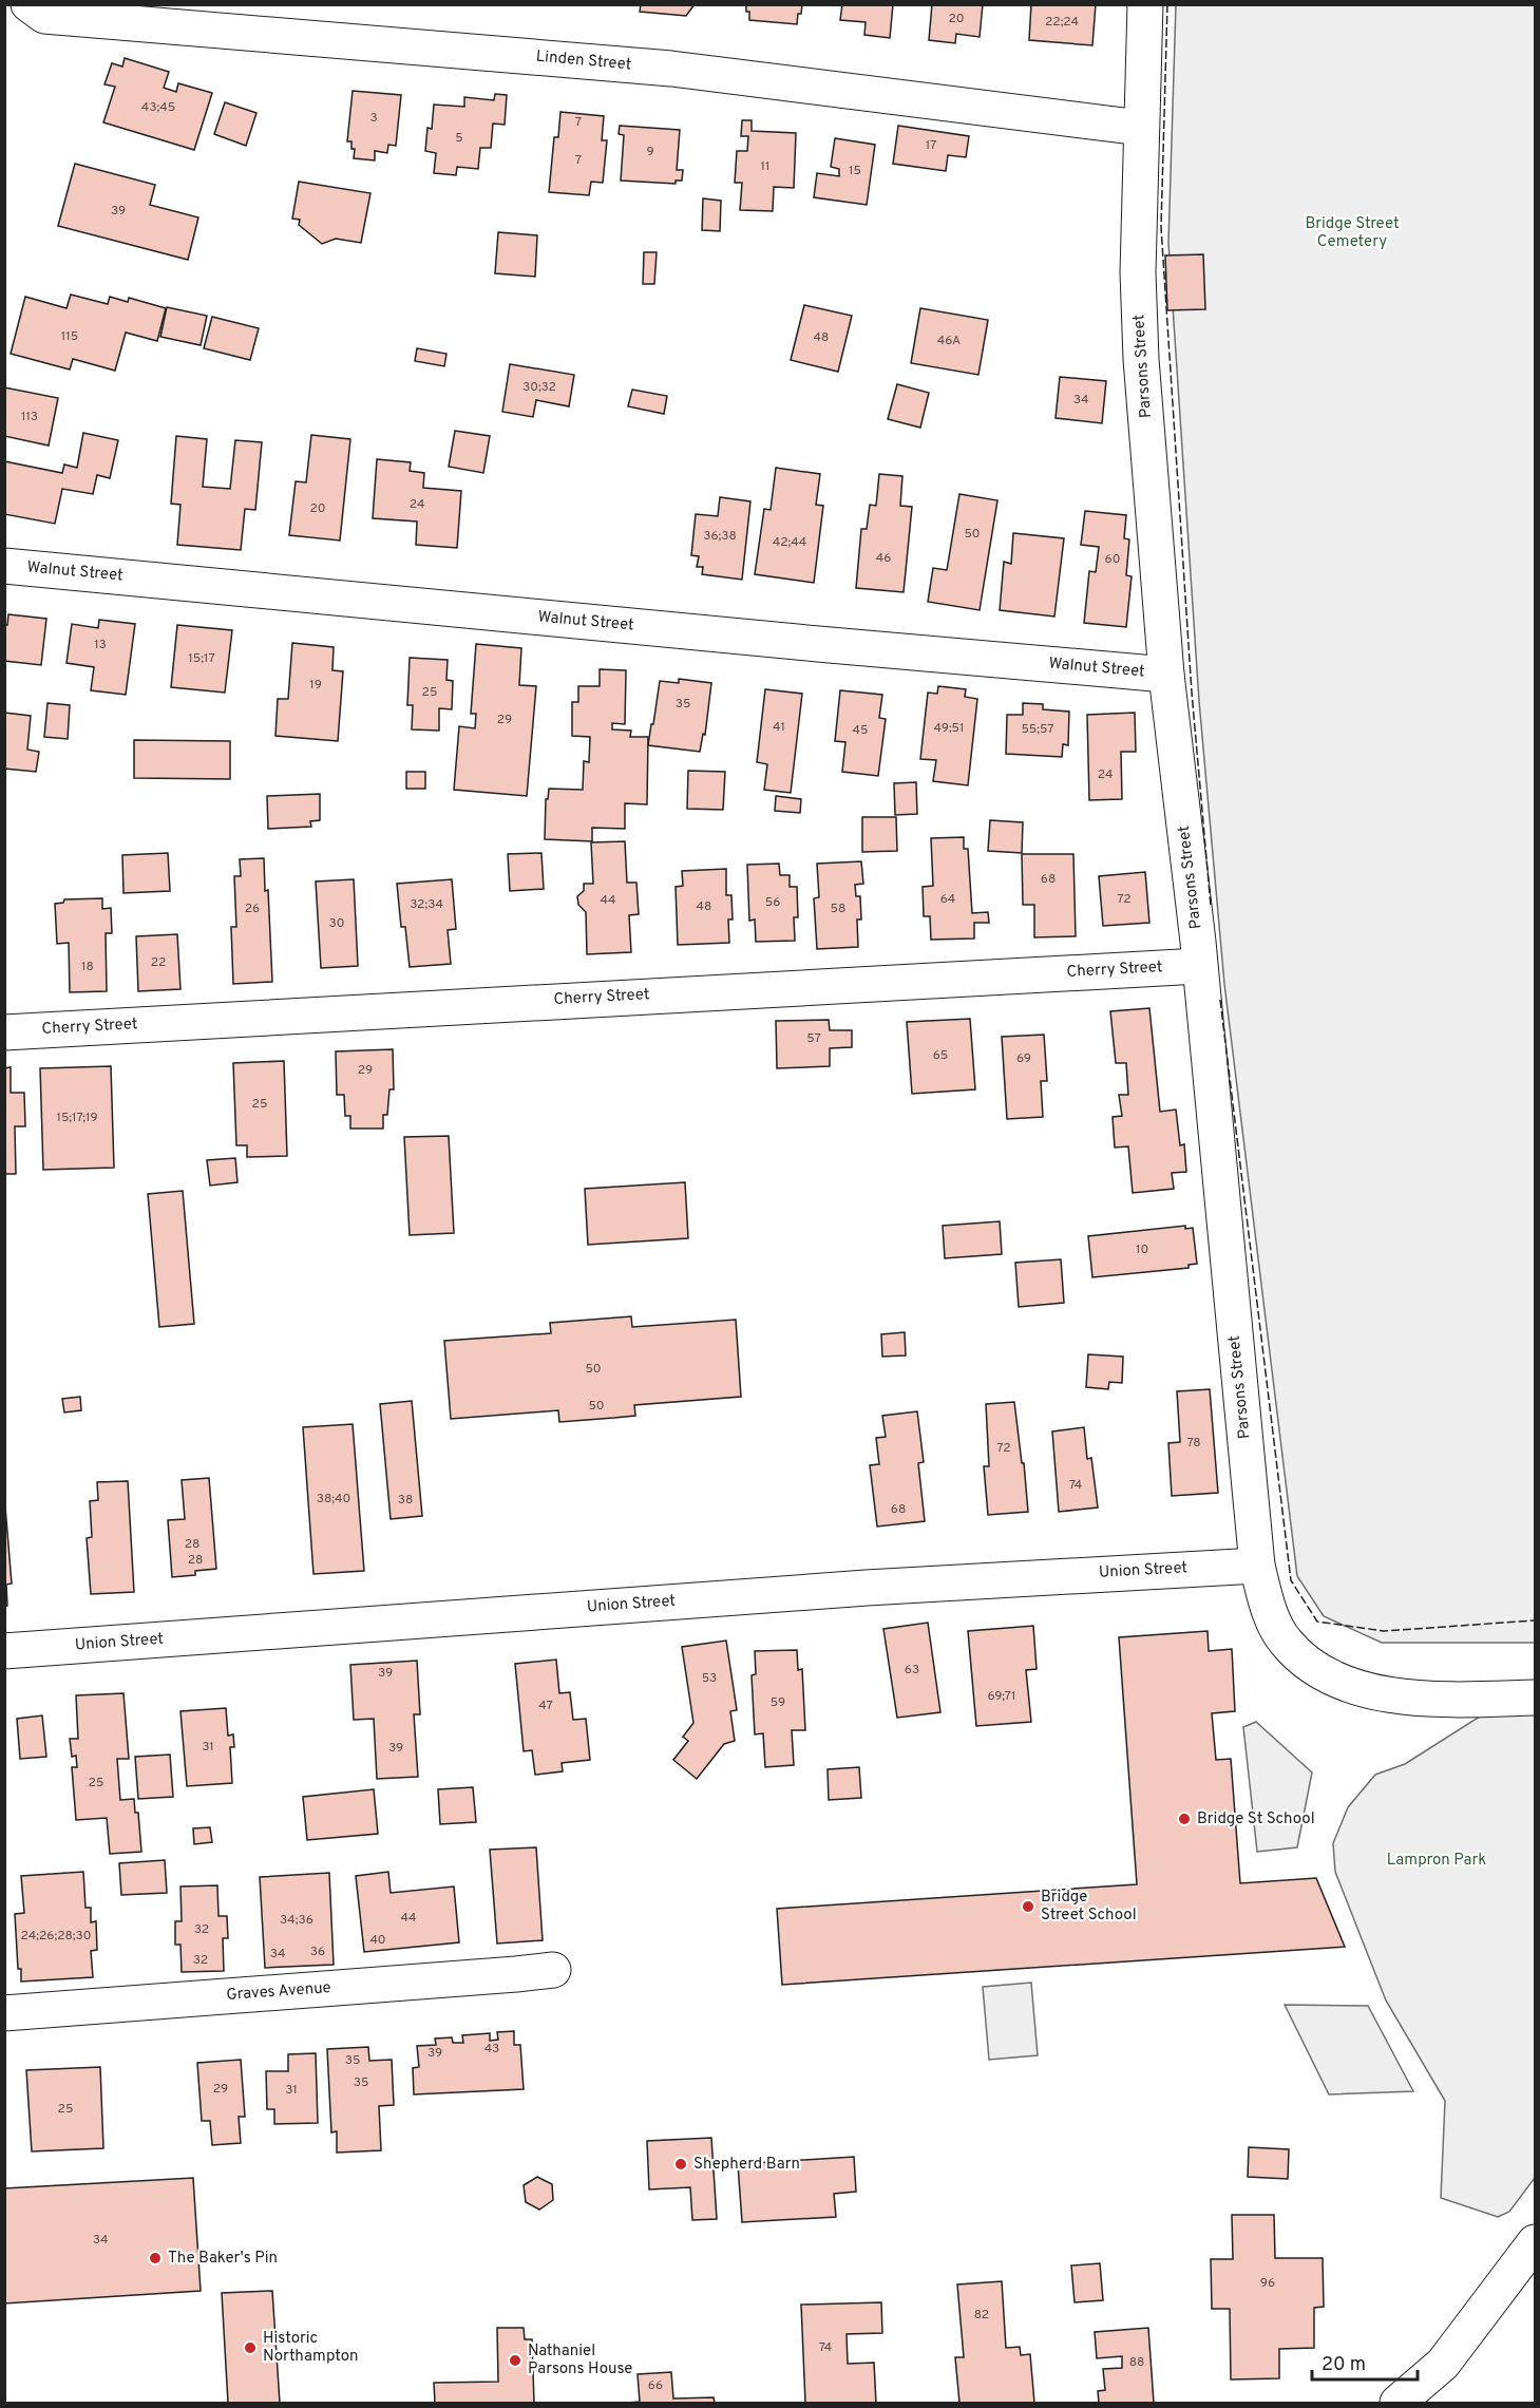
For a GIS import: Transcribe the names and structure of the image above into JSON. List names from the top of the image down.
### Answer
{
  "streets": {
    "main road": [
      "Linden Street",
      "Parsons Street",
      "Walnut Street",
      "Cherry Street",
      "Union Street",
      "Graves Avenue"
    ]
  },
  "crossings": [
    ["Linden Street", "Parsons Street"],
    ["Parsons Street", "Walnut Street"],
    ["Parsons Street", "Cherry Street"],
    ["Parsons Street", "Union Street"]
  ],
  "parks": ["Bridge Street Cemetery", "Lampron Park"],
  "places": [
    "Bridge St School",
    "Bridge Street School",
    "Shepherd Barn",
    "The Baker's Pin",
    "Historic Northampton",
    "Nathaniel Parsons House"
  ],
  "house_numbers": [
    "20",
    "22;24",
    "43;45",
    "3",
    "7",
    "5",
    "17",
    "9",
    "7",
    "11",
    "15",
    "39",
    "115",
    "48",
    "46A",
    "30;32",
    "34",
    "113",
    "24",
    "20",
    "50",
    "36;38",
    "42;44",
    "46",
    "60",
    "13",
    "15;17",
    "19",
    "25",
    "35",
    "29",
    "41",
    "49;51",
    "55;57",
    "45",
    "24",
    "68",
    "64",
    "72",
    "44",
    "56",
    "32;34",
    "48",
    "26",
    "58",
    "30",
    "22",
    "18",
    "57",
    "65",
    "69",
    "29",
    "25",
    "15;17;19",
    "10",
    "50",
    "50",
    "78",
    "72",
    "74",
    "38;40",
    "38",
    "68",
    "28",
    "28",
    "63",
    "39",
    "53",
    "69;71",
    "59",
    "47",
    "31",
    "39",
    "25",
    "44",
    "34;36",
    "32",
    "24;26;28;30",
    "40",
    "36",
    "34",
    "32",
    "43",
    "39",
    "35",
    "35",
    "29",
    "31",
    "25",
    "34",
    "96",
    "82",
    "74",
    "88",
    "66"
  ],
  "scale_bar": "20 m"
}
